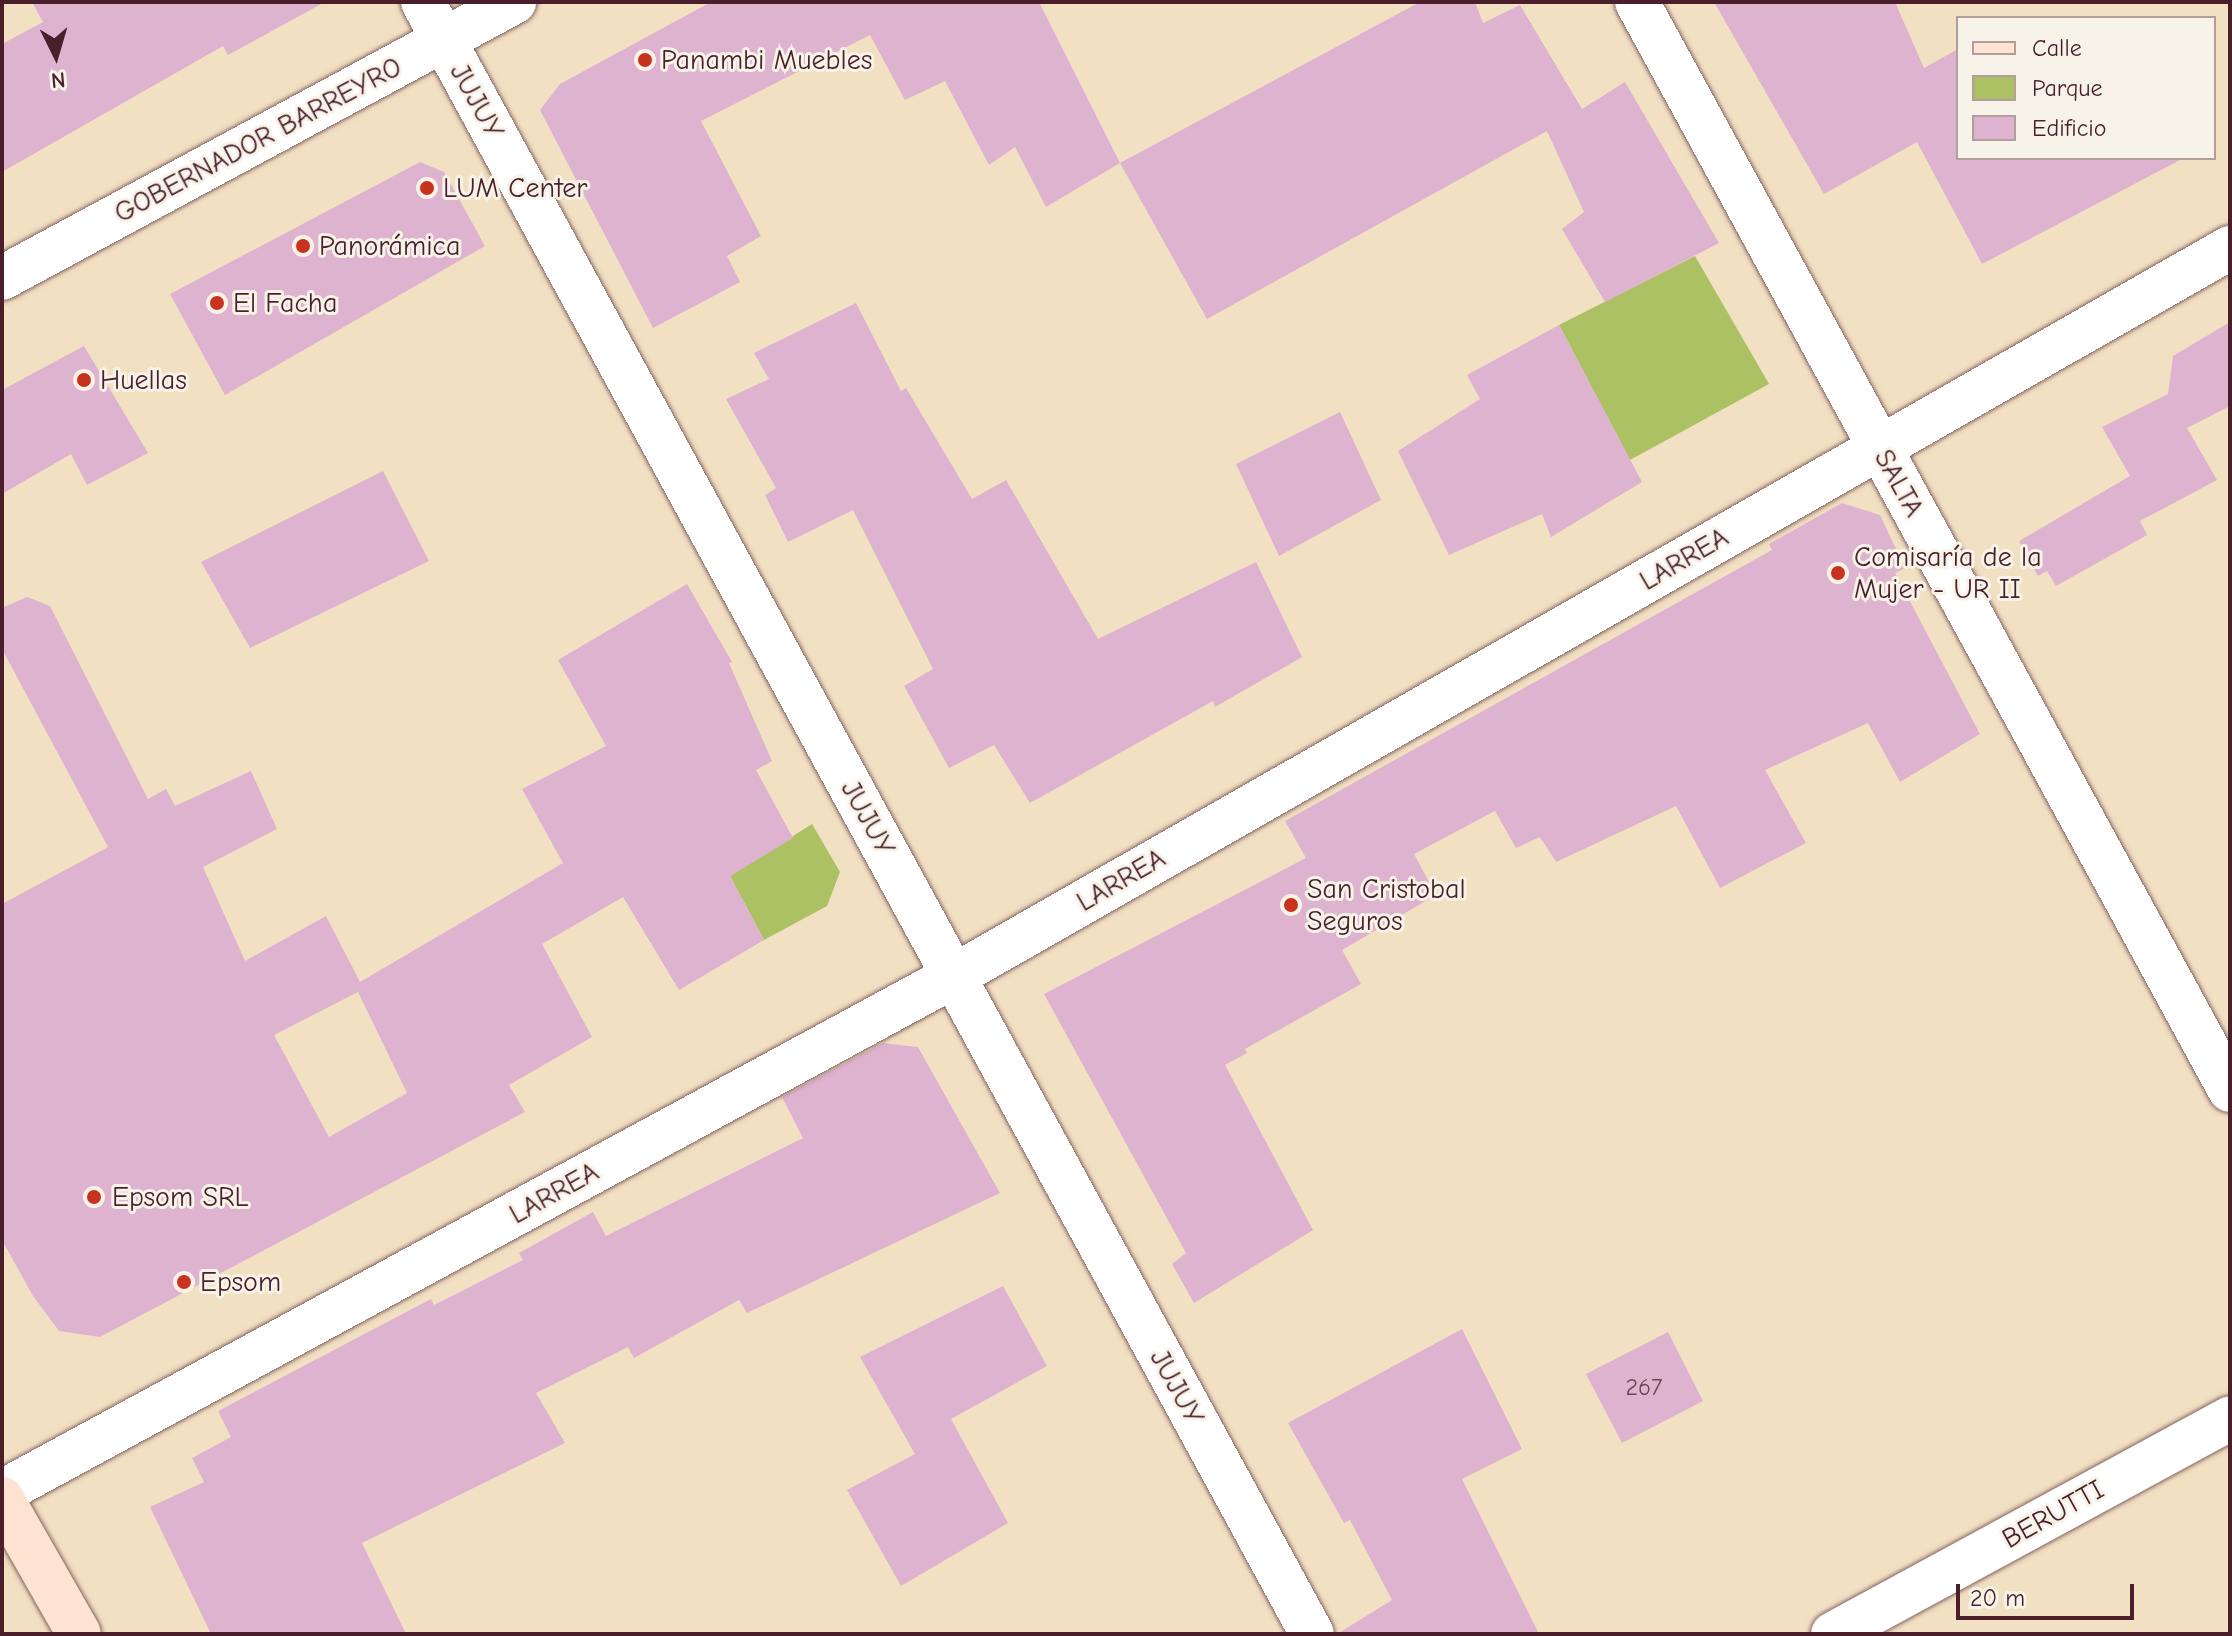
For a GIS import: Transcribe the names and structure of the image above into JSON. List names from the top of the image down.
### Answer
{
  "streets": {
    "street": [
      "JUJUY",
      "GOBERNADOR BARREYRO",
      "SALTA",
      "LARREA",
      "BERUTTI"
    ]
  },
  "crossings": [
    ["JUJUY", "GOBERNADOR BARREYRO"],
    ["JUJUY", "LARREA"],
    ["SALTA", "LARREA"]
  ],
  "places": [
    "Panambi Muebles",
    "LUM Center",
    "Panorámica",
    "El Facha",
    "Huellas",
    "Comisaría de la Mujer - UR II",
    "San Cristobal Seguros",
    "Epsom SRL",
    "Epsom"
  ],
  "house_numbers": ["267"],
  "legend": ["Calle", "Parque", "Edificio"],
  "scale_bar": "20 m",
  "north": "bottom"
}
